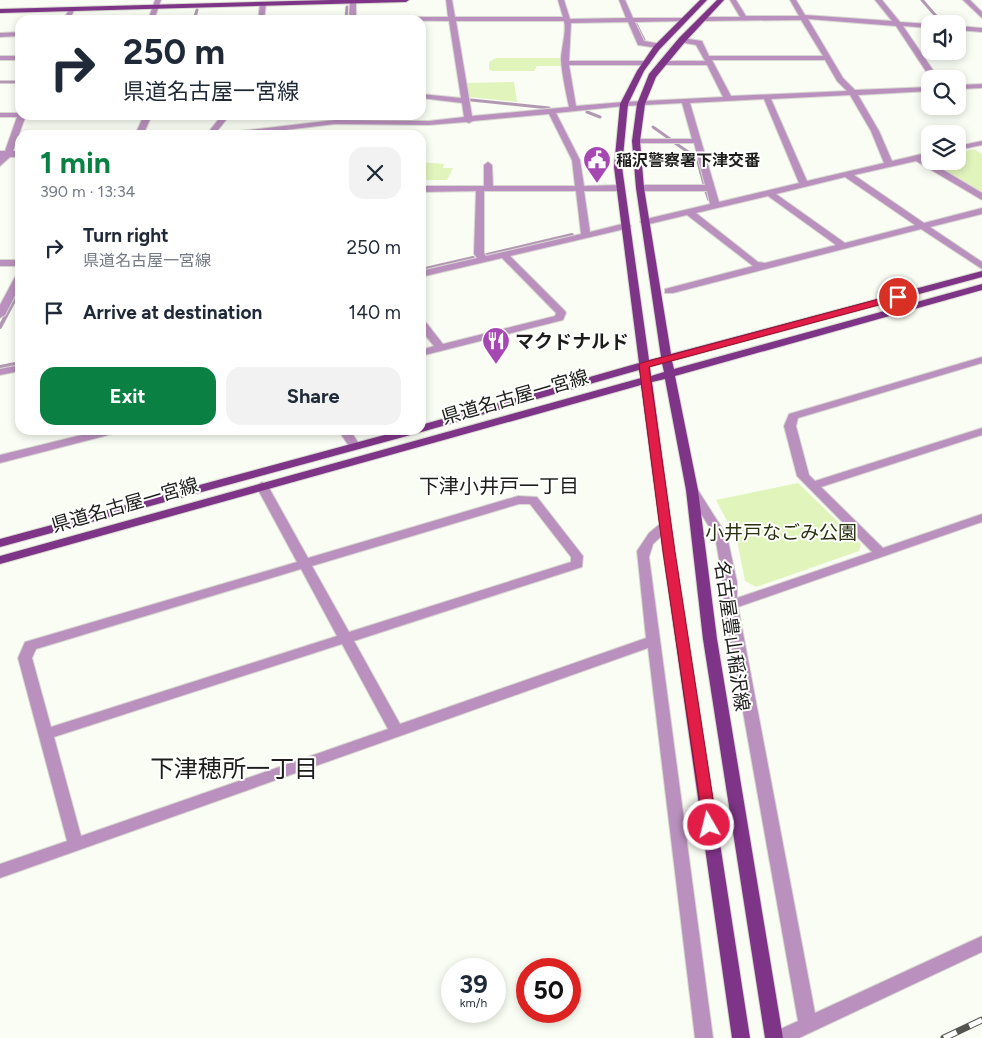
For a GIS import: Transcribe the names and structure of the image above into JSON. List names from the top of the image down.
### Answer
{
  "streets": {
    "main road": ["県道名古屋一宮線", "名古屋豊山稲沢線"]
  },
  "crossings": [
    ["県道名古屋一宮線", "名古屋豊山稲沢線"]
  ],
  "districts": ["下津小井戸一丁目", "下津穂所一丁目"],
  "parks": ["小井戸なごみ公園"],
  "places": {
    "public building": ["稲沢警察署下津交番"],
    "restaurant": ["マクドナルド"]
  },
  "page": {
    "turn": ["250 m", "県道名古屋一宮線"],
    "heading": ["1 min", "390 m · 13:34"],
    "list": [
      {
        "name": "Turn right",
        "note": "県道名古屋一宮線",
        "value": "250 m"
      },
      {
        "name": "Arrive at destination",
        "value": "140 m"
      }
    ],
    "buttons": ["Exit", "Share"],
    "speed": "39 km/h",
    "limit": "50"
  }
}
